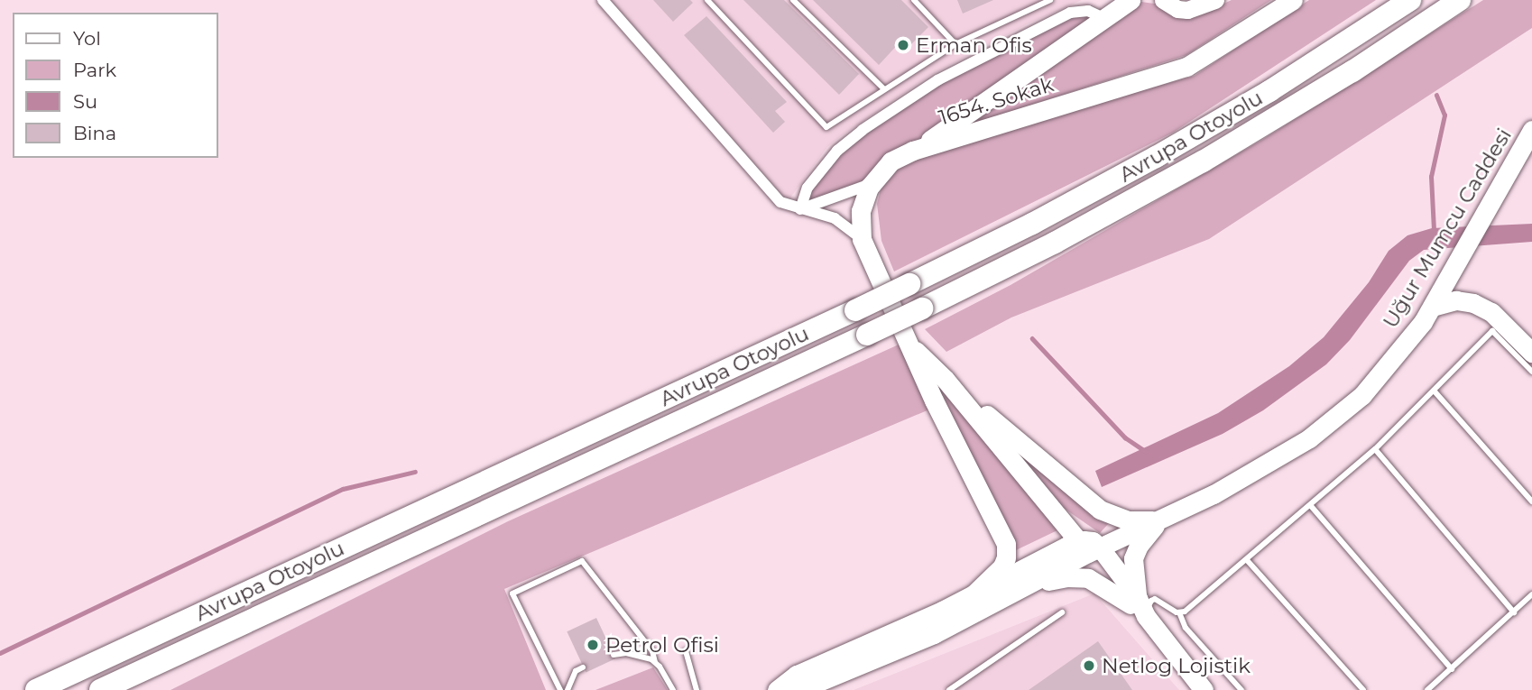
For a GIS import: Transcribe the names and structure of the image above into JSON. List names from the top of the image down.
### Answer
{
  "streets": {
    "highway": ["Avrupa Otoyolu"],
    "main road": ["1654. Sokak", "Uğur Mumcu Caddesi"]
  },
  "crossings": [
    ["1654. Sokak", "Uğur Mumcu Caddesi"]
  ],
  "places": ["Erman Ofis", "Petrol Ofisi", "Netlog Lojistik"],
  "legend": [
    "Yol",
    "Park",
    "Su",
    "Bina"
  ]
}
